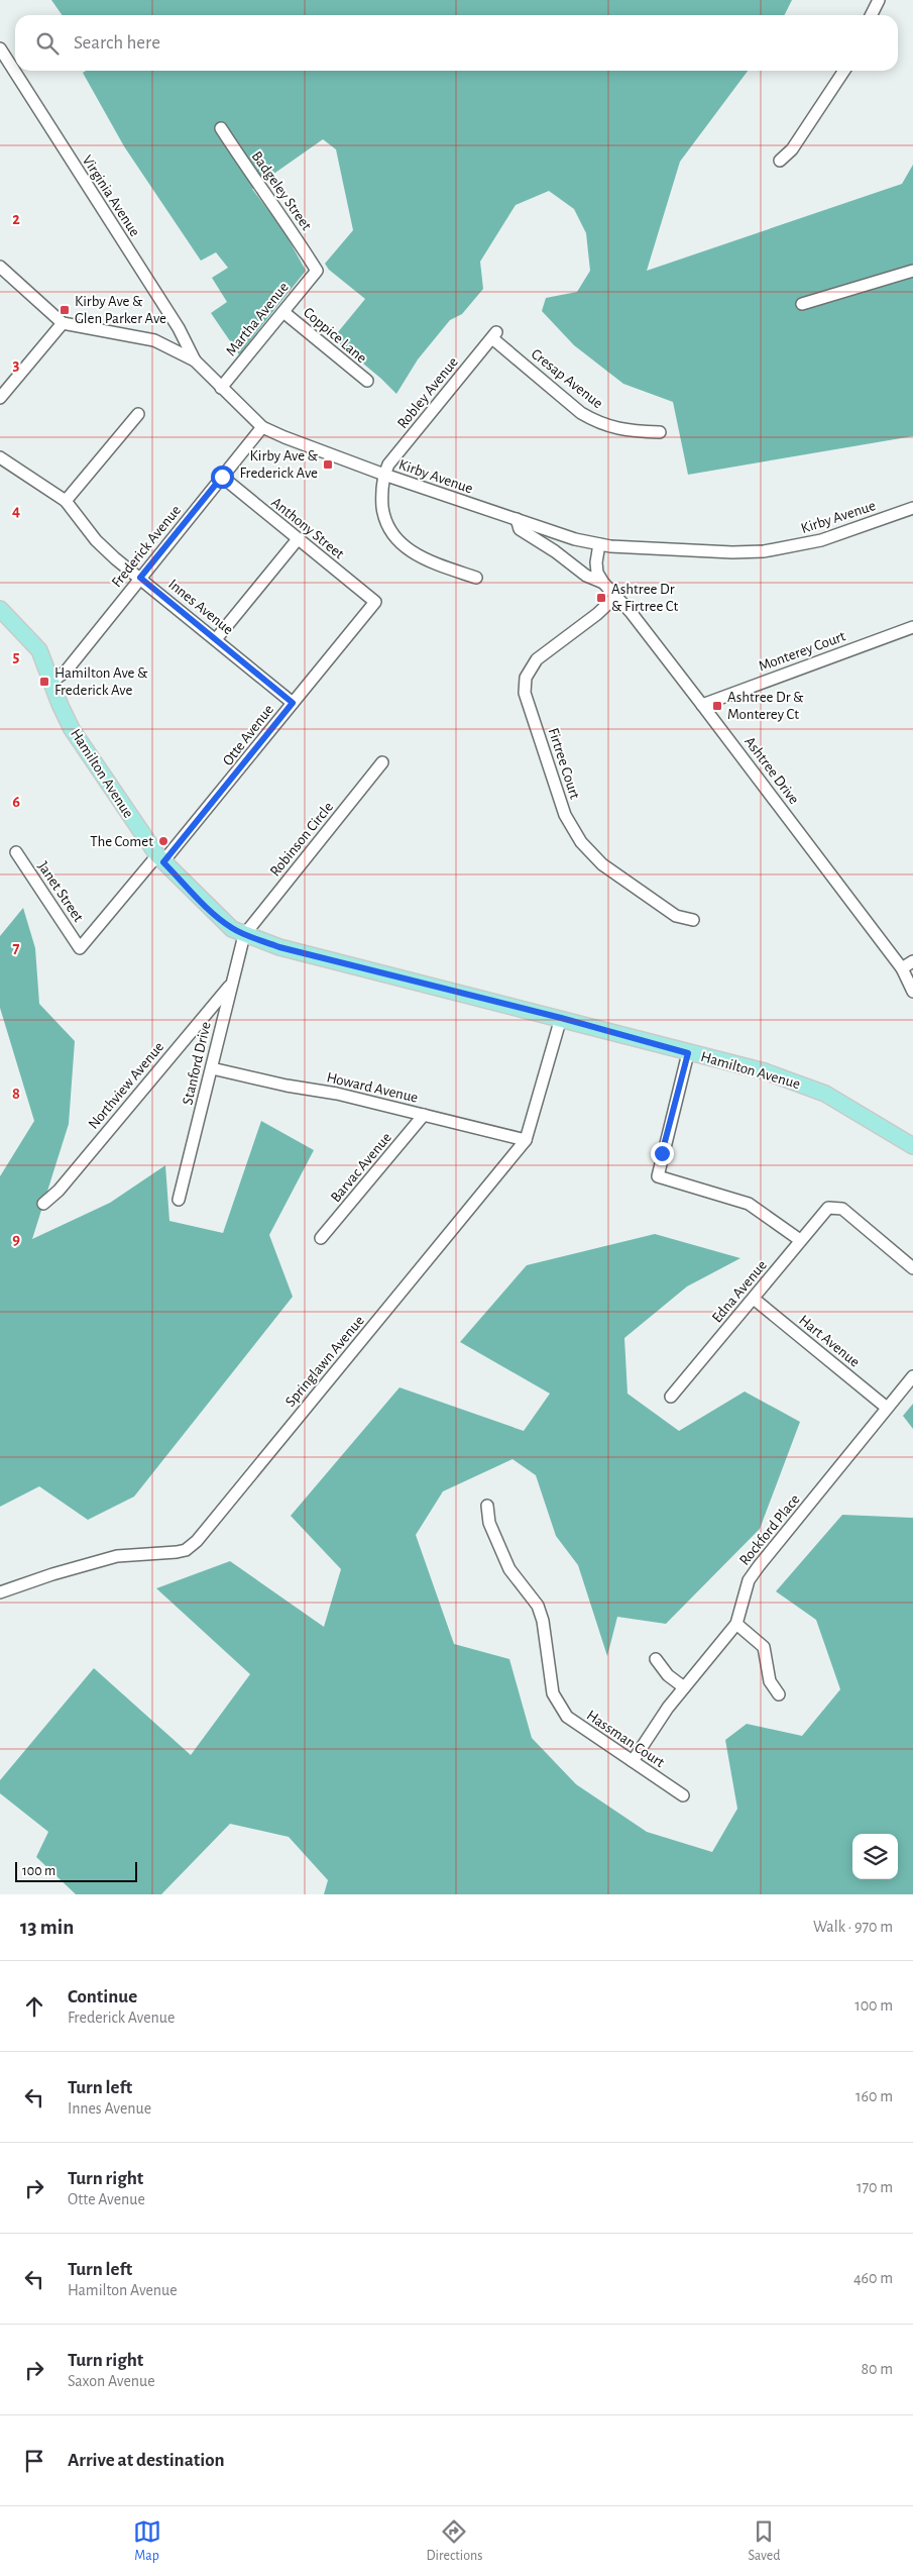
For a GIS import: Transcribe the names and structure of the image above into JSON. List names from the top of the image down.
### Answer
{
  "streets": {
    "main road": ["Hamilton Avenue"],
    "street": [
      "Badgeley Street",
      "Virginia Avenue",
      "Martha Avenue",
      "Coppice Lane",
      "Cresap Avenue",
      "Robley Avenue",
      "Kirby Avenue",
      "Anthony Street",
      "Frederick Avenue",
      "Innes Avenue",
      "Monterey Court",
      "Otte Avenue",
      "Firtree Court",
      "Ashtree Drive",
      "Robinson Circle",
      "Janet Street",
      "Stanford Drive",
      "Northview Avenue",
      "Howard Avenue",
      "Barvac Avenue",
      "Edna Avenue",
      "Hart Avenue",
      "Springlawn Avenue",
      "Rockford Place",
      "Hassman Court"
    ]
  },
  "crossings": [
    ["Badgeley Street", "Martha Avenue"],
    ["Virginia Avenue", "Kirby Avenue"],
    ["Martha Avenue", "Coppice Lane"],
    ["Martha Avenue", "Kirby Avenue"],
    ["Cresap Avenue", "Robley Avenue"],
    ["Robley Avenue", "Kirby Avenue"],
    ["Kirby Avenue", "Frederick Avenue"],
    ["Kirby Avenue", "Ashtree Drive"],
    ["Anthony Street", "Frederick Avenue"],
    ["Anthony Street", "Otte Avenue"],
    ["Frederick Avenue", "Innes Avenue"],
    ["Frederick Avenue", "Hamilton Avenue"],
    ["Innes Avenue", "Otte Avenue"],
    ["Monterey Court", "Ashtree Drive"],
    ["Otte Avenue", "Hamilton Avenue"],
    ["Otte Avenue", "Janet Street"],
    ["Firtree Court", "Ashtree Drive"],
    ["Hamilton Avenue", "Robinson Circle"],
    ["Hamilton Avenue", "Stanford Drive"],
    ["Hamilton Avenue", "Springlawn Avenue"],
    ["Robinson Circle", "Stanford Drive"],
    ["Stanford Drive", "Northview Avenue"],
    ["Stanford Drive", "Howard Avenue"],
    ["Howard Avenue", "Barvac Avenue"],
    ["Howard Avenue", "Springlawn Avenue"],
    ["Edna Avenue", "Hart Avenue"],
    ["Hart Avenue", "Rockford Place"],
    ["Rockford Place", "Hassman Court"]
  ],
  "places": {
    "transit": [
      "Kirby Ave & Glen Parker Ave",
      "Kirby Ave & Frederick Ave",
      "Ashtree Dr & Firtree Ct",
      "Hamilton Ave & Frederick Ave",
      "Ashtree Dr & Monterey Ct"
    ],
    "other": ["The Comet"]
  },
  "scale_bar": "100 m",
  "page": {
    "search": "Search here",
    "scale": "100 m",
    "heading": ["13 min", "Walk · 970 m"],
    "list": [
      ["Continue", "Frederick Avenue", "100 m"],
      ["Turn left", "Innes Avenue", "160 m"],
      ["Turn right", "Otte Avenue", "170 m"],
      ["Turn left", "Hamilton Avenue", "460 m"],
      ["Turn right", "Saxon Avenue", "80 m"],
      "Arrive at destination"
    ],
    "nav": ["Map", "Directions", "Saved"]
  },
  "grid": {
    "rows": [
      "2",
      "3",
      "4",
      "5",
      "6",
      "7",
      "8",
      "9"
    ]
  }
}
